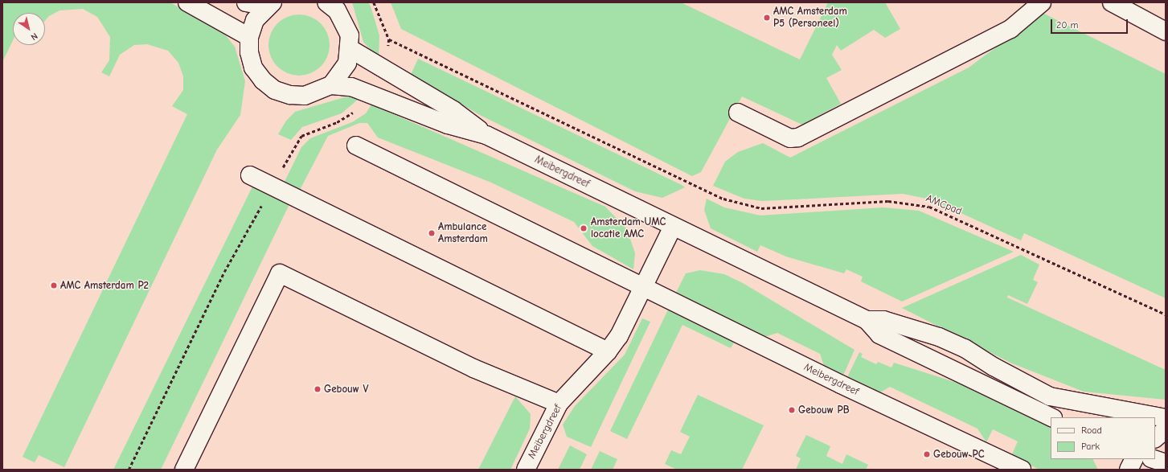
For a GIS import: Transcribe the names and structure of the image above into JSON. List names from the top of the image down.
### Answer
{
  "streets": {
    "street": ["Meibergdreef"],
    "path": ["AMCpad"]
  },
  "places": [
    "AMC Amsterdam P5 (Personeel)",
    "Amsterdam UMC locatie AMC",
    "Ambulance Amsterdam",
    "AMC Amsterdam P2",
    "Gebouw V",
    "Gebouw PB",
    "Gebouw PC"
  ],
  "legend": ["Road", "Park"],
  "scale_bar": "20 m",
  "north": "bottom right"
}
